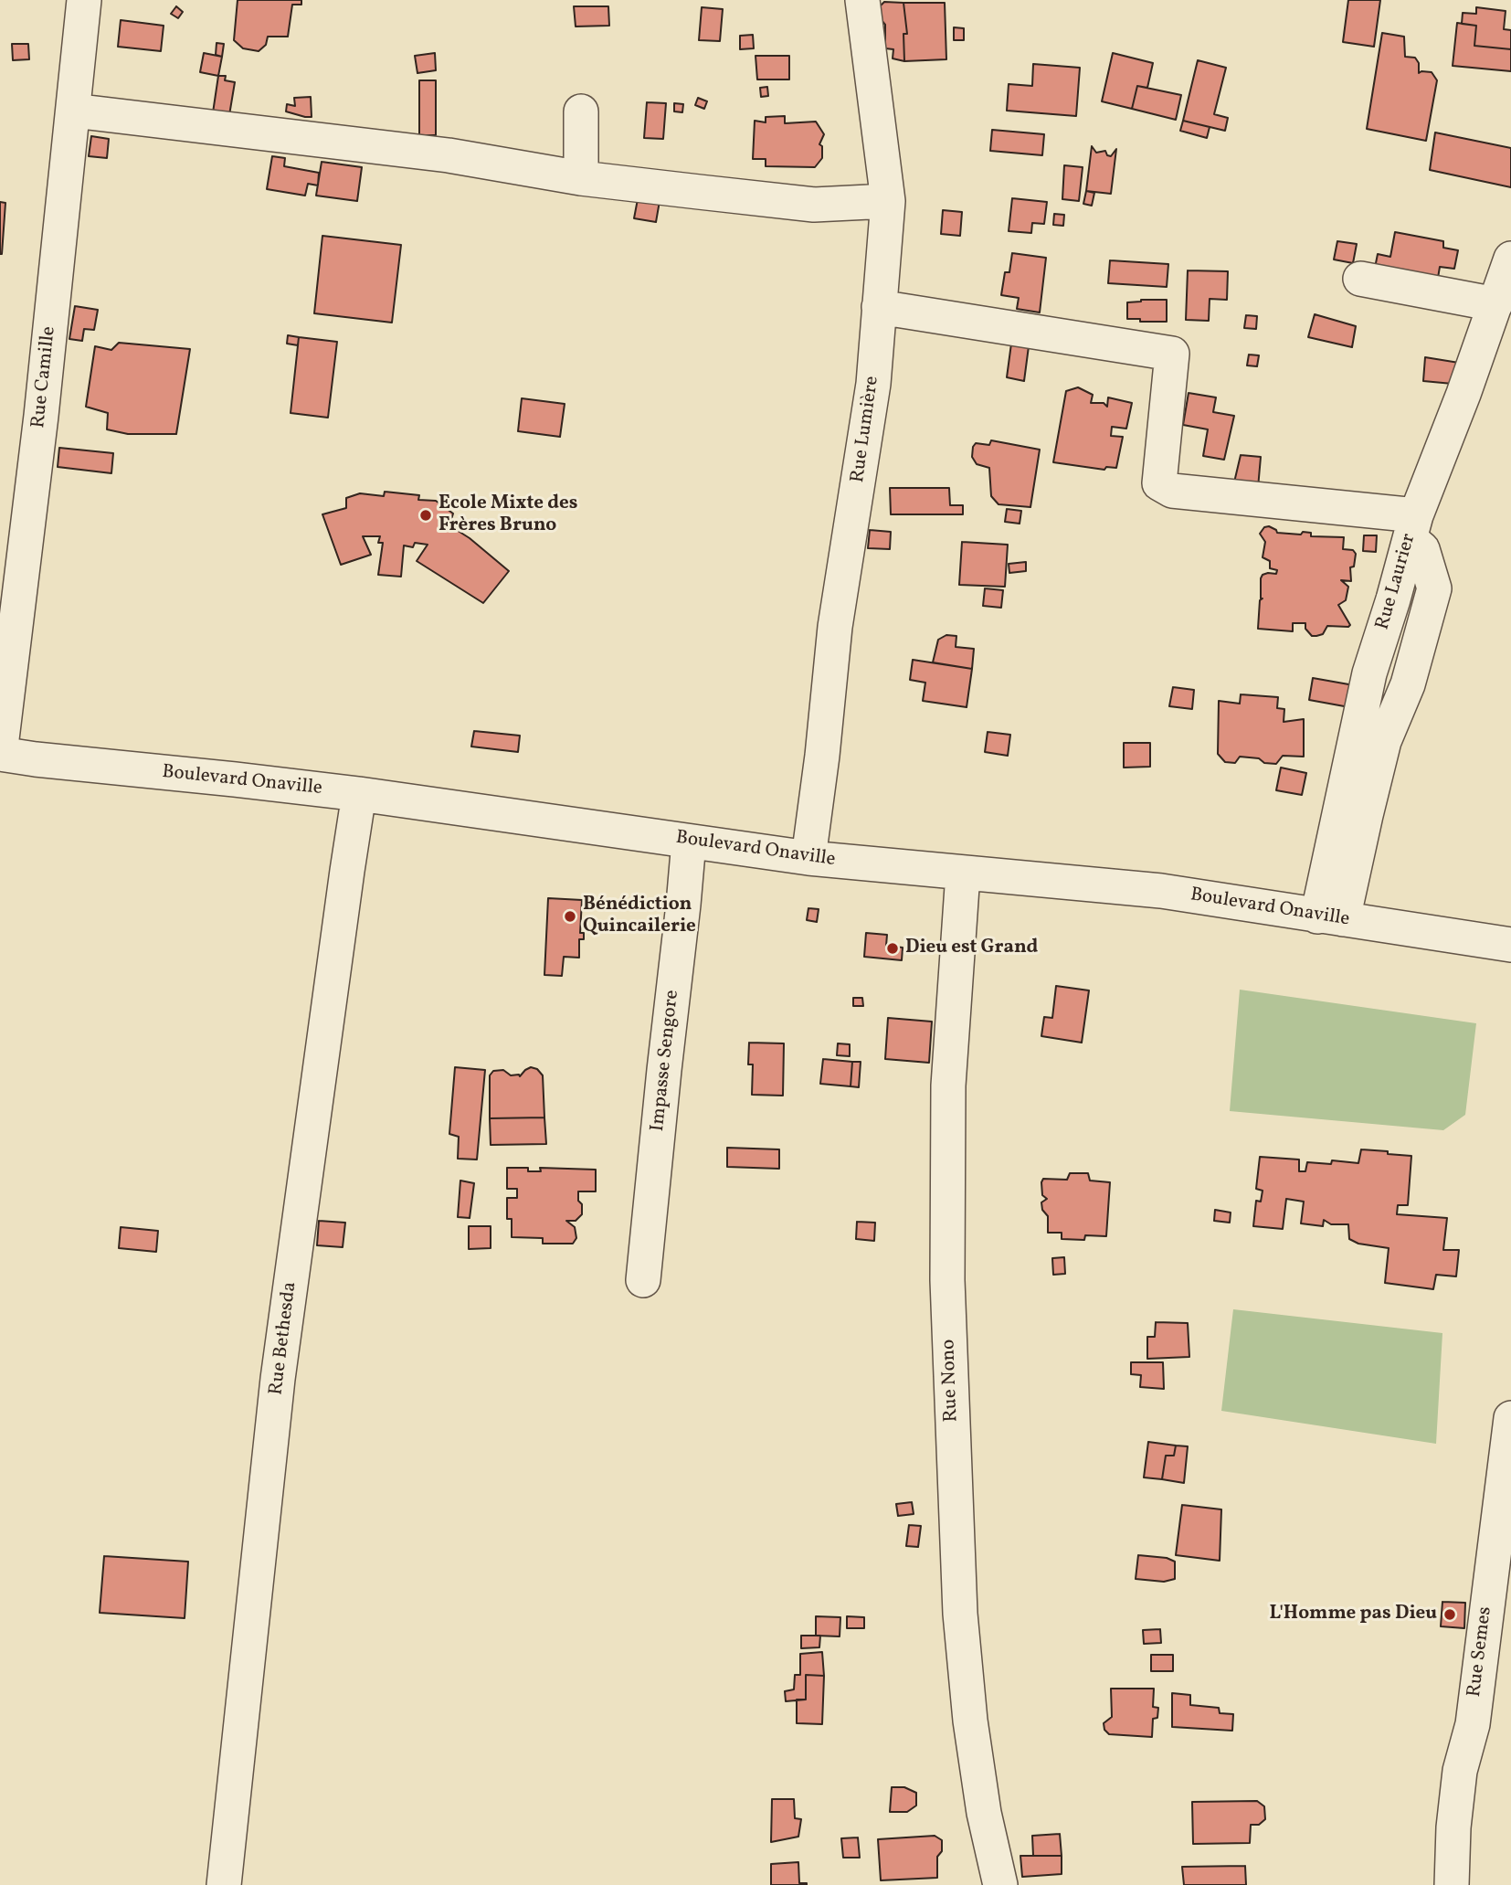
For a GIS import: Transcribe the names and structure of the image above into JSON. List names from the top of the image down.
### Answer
{
  "streets": {
    "street": [
      "Rue Camille",
      "Rue Lumière",
      "Rue Laurier",
      "Boulevard Onaville",
      "Impasse Sengore",
      "Rue Bethesda",
      "Rue Nono",
      "Rue Semes"
    ]
  },
  "crossings": [
    ["Rue Camille", "Boulevard Onaville"],
    ["Rue Lumière", "Boulevard Onaville"],
    ["Rue Laurier", "Boulevard Onaville"],
    ["Boulevard Onaville", "Impasse Sengore"],
    ["Boulevard Onaville", "Rue Bethesda"],
    ["Boulevard Onaville", "Rue Nono"]
  ],
  "places": [
    "Ecole Mixte des Frères Bruno",
    "Bénédiction Quincailerie",
    "Dieu est Grand",
    "L'Homme pas Dieu"
  ]
}
